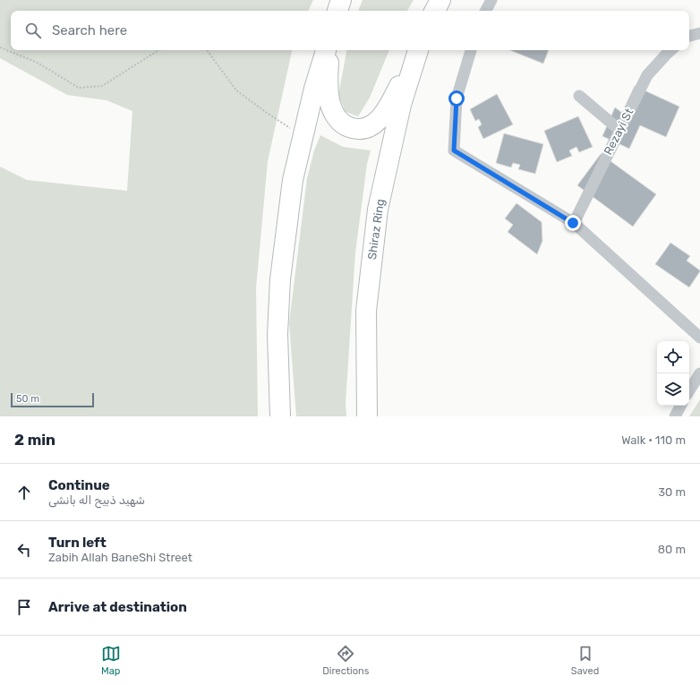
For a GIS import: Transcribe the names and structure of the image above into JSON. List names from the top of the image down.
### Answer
{
  "streets": {
    "highway": ["Shiraz Ring"],
    "street": ["Rezayi St"]
  },
  "scale_bar": "50 m",
  "page": {
    "search": "Search here",
    "scale": "50 m",
    "heading": ["2 min", "Walk · 110 m"],
    "list": [
      ["Continue", "شهید ذبیح اله بانشی", "30 m"],
      ["Turn left", "Zabih Allah BaneShi Street", "80 m"],
      "Arrive at destination"
    ],
    "nav": ["Map", "Directions", "Saved"]
  }
}
